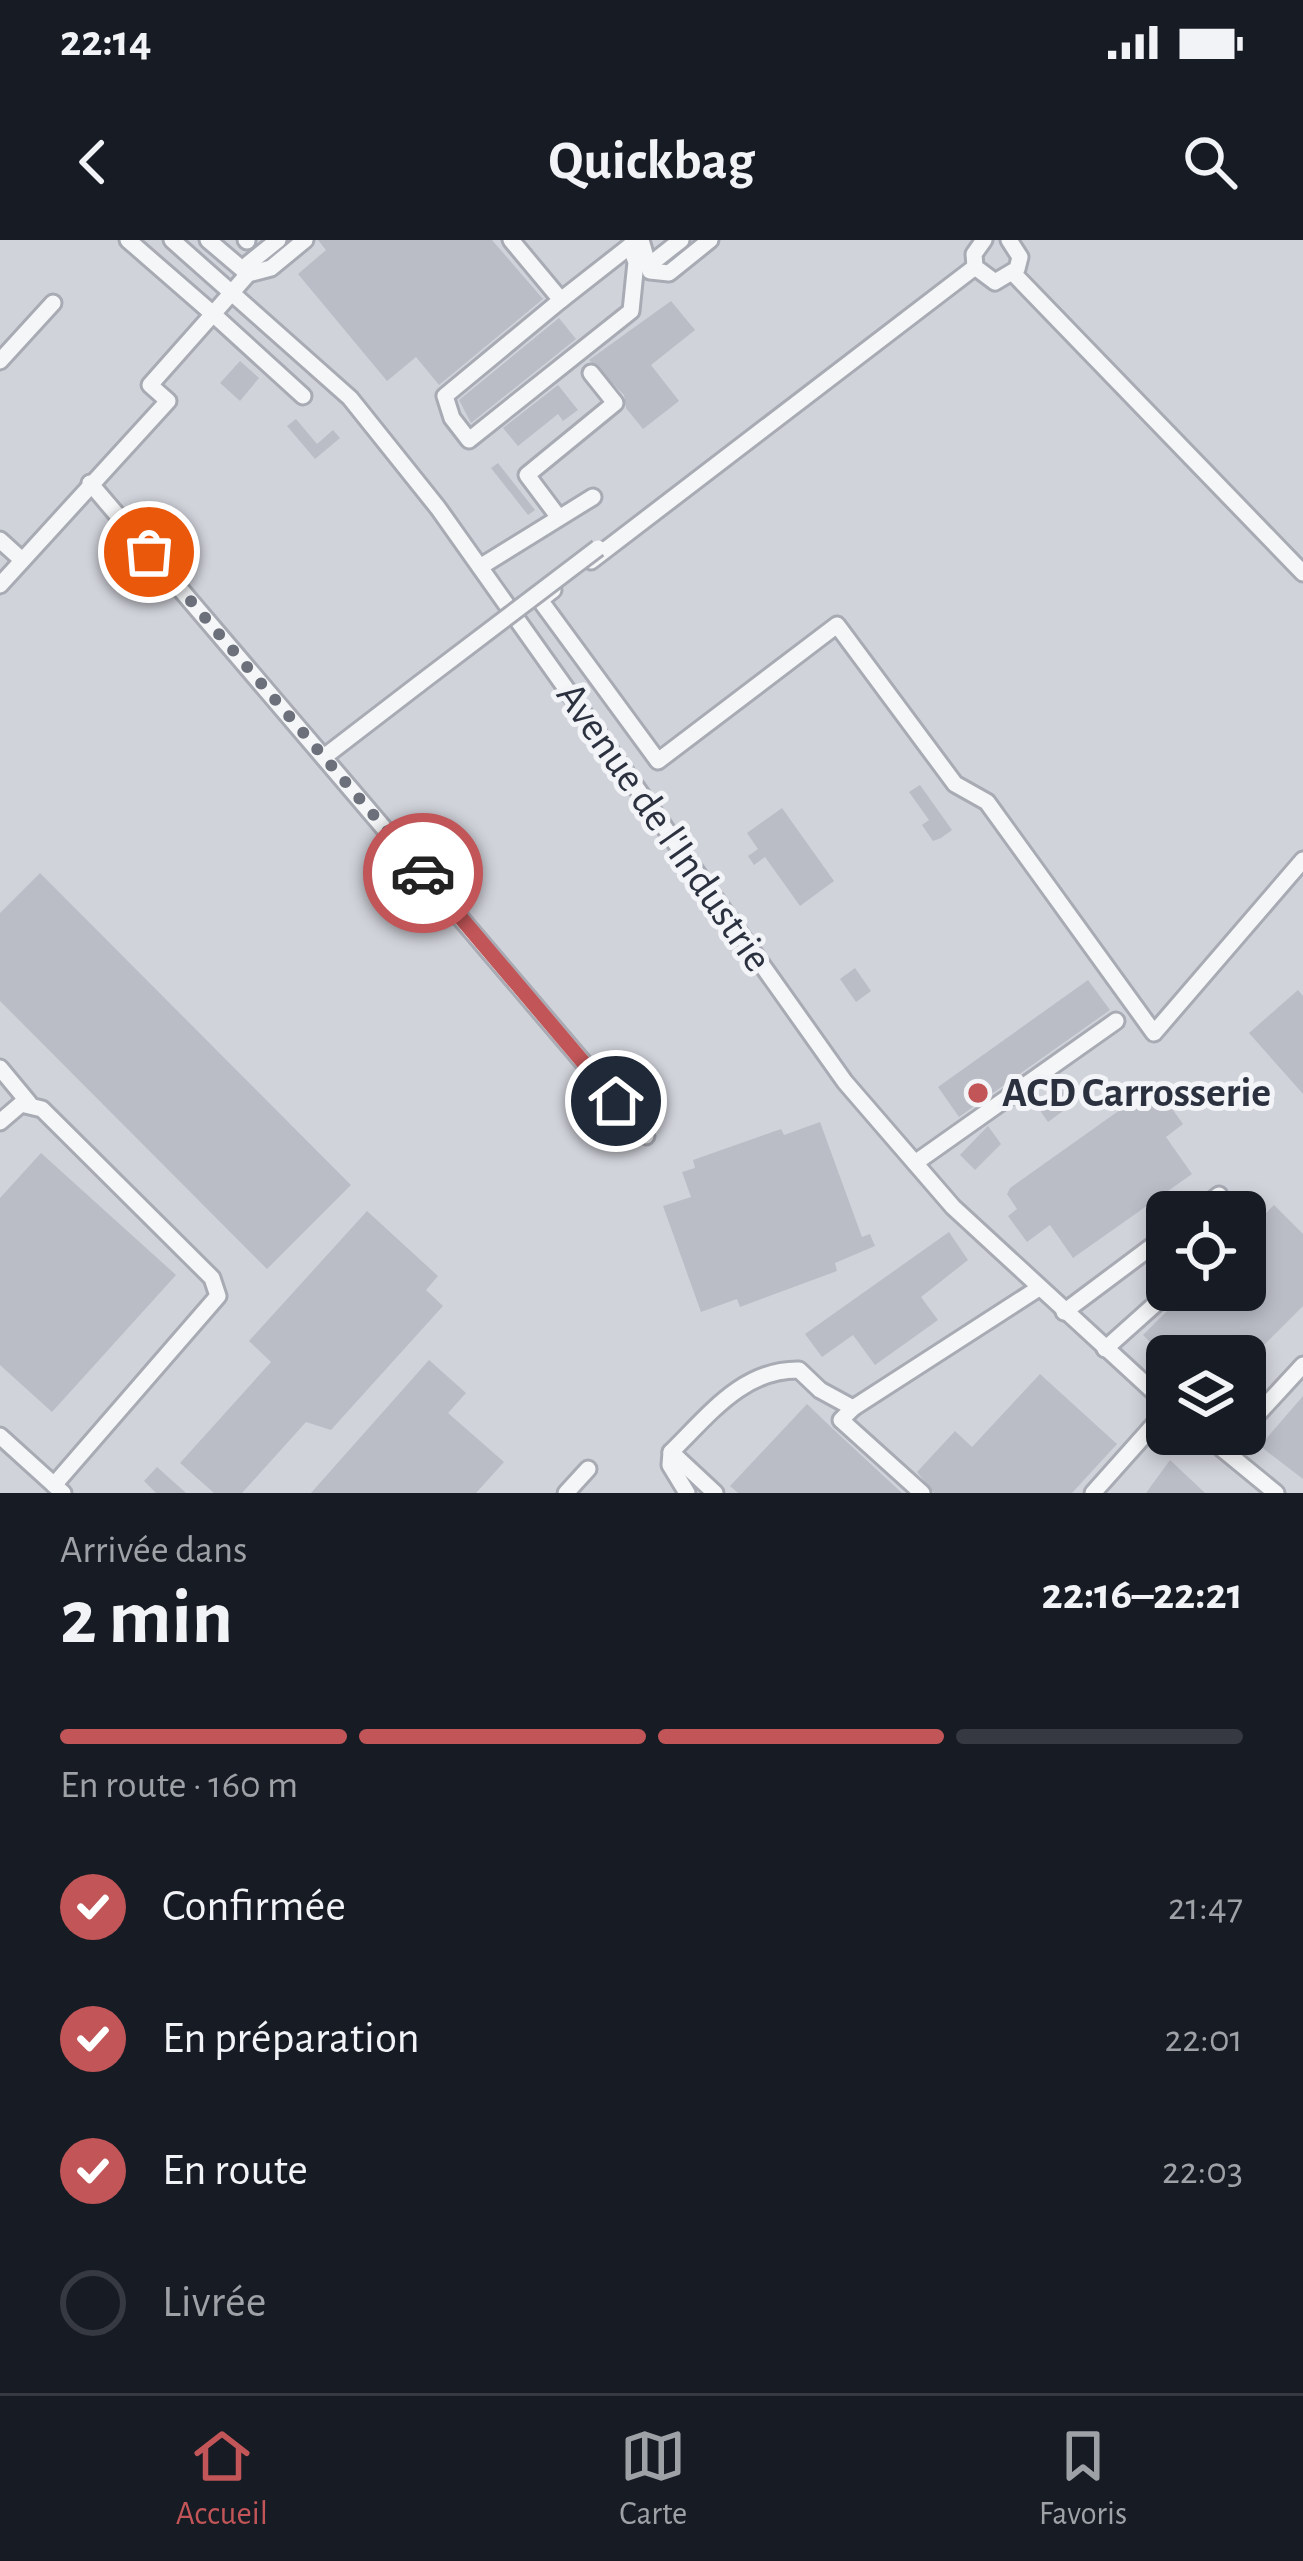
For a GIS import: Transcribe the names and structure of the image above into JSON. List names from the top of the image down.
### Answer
{
  "streets": {
    "street": ["Avenue de l'Industrie"]
  },
  "places": ["ACD Carrosserie"],
  "page": {
    "status": "22:14",
    "header": "Quickbag",
    "heading": ["2 min", "Arrivée dans", "22:16–22:21"],
    "bar": "En route · 160 m",
    "list": [
      ["Confirmée", "21:47"],
      ["En préparation", "22:01"],
      ["En route", "22:03"],
      "Livrée"
    ],
    "tabs": ["Accueil", "Carte", "Favoris"]
  }
}
